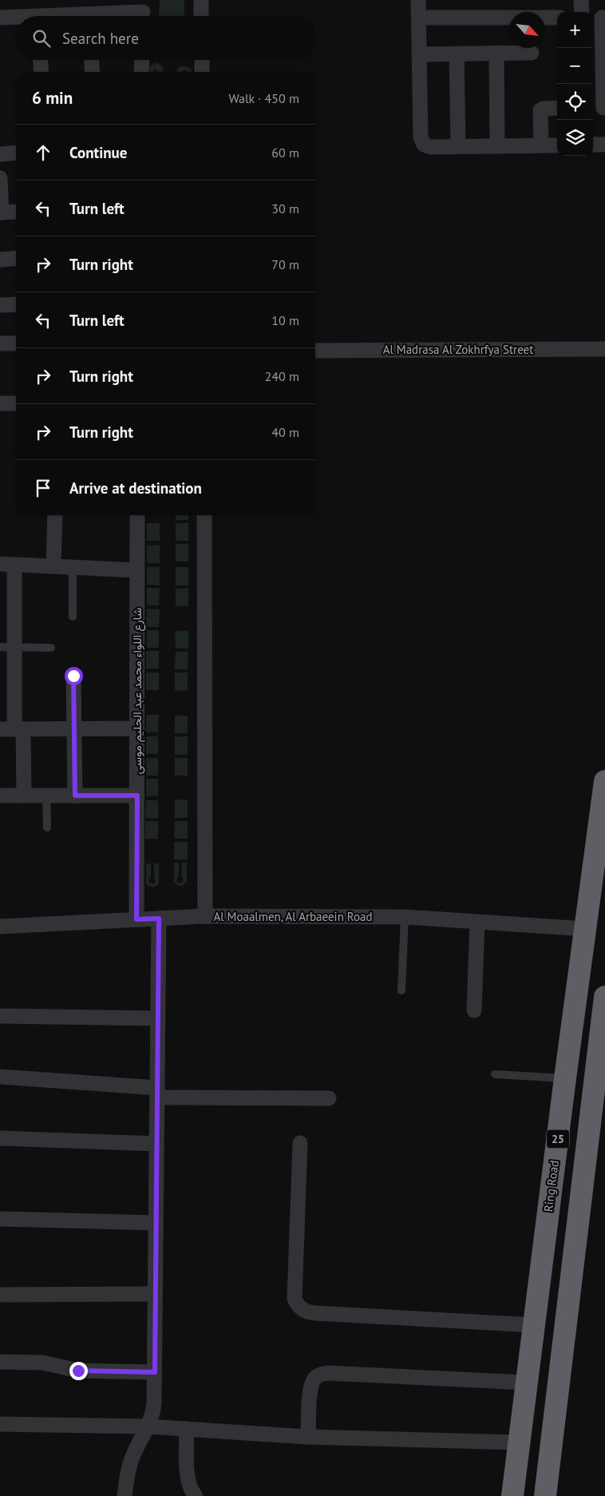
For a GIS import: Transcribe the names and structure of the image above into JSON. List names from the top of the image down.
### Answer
{
  "streets": {
    "highway": ["25", "Ring Road"],
    "street": ["Al Madrasa Al Zokhrfya Street", "شارع اللواء محمد عبد الحليم موسى", "Al Moaalmen, Al Arbaeein Road"]
  },
  "crossings": [
    ["شارع اللواء محمد عبد الحليم موسى", "Al Moaalmen, Al Arbaeein Road"],
    ["Al Moaalmen, Al Arbaeein Road", "Ring Road"]
  ],
  "north": "bottom right",
  "page": {
    "map_buttons": ["+", "−"],
    "search": "Search here",
    "heading": ["6 min", "Walk · 450 m"],
    "list": [
      ["Continue", "60 m"],
      ["Turn left", "30 m"],
      ["Turn right", "70 m"],
      ["Turn left", "10 m"],
      ["Turn right", "240 m"],
      ["Turn right", "40 m"],
      "Arrive at destination"
    ]
  }
}
